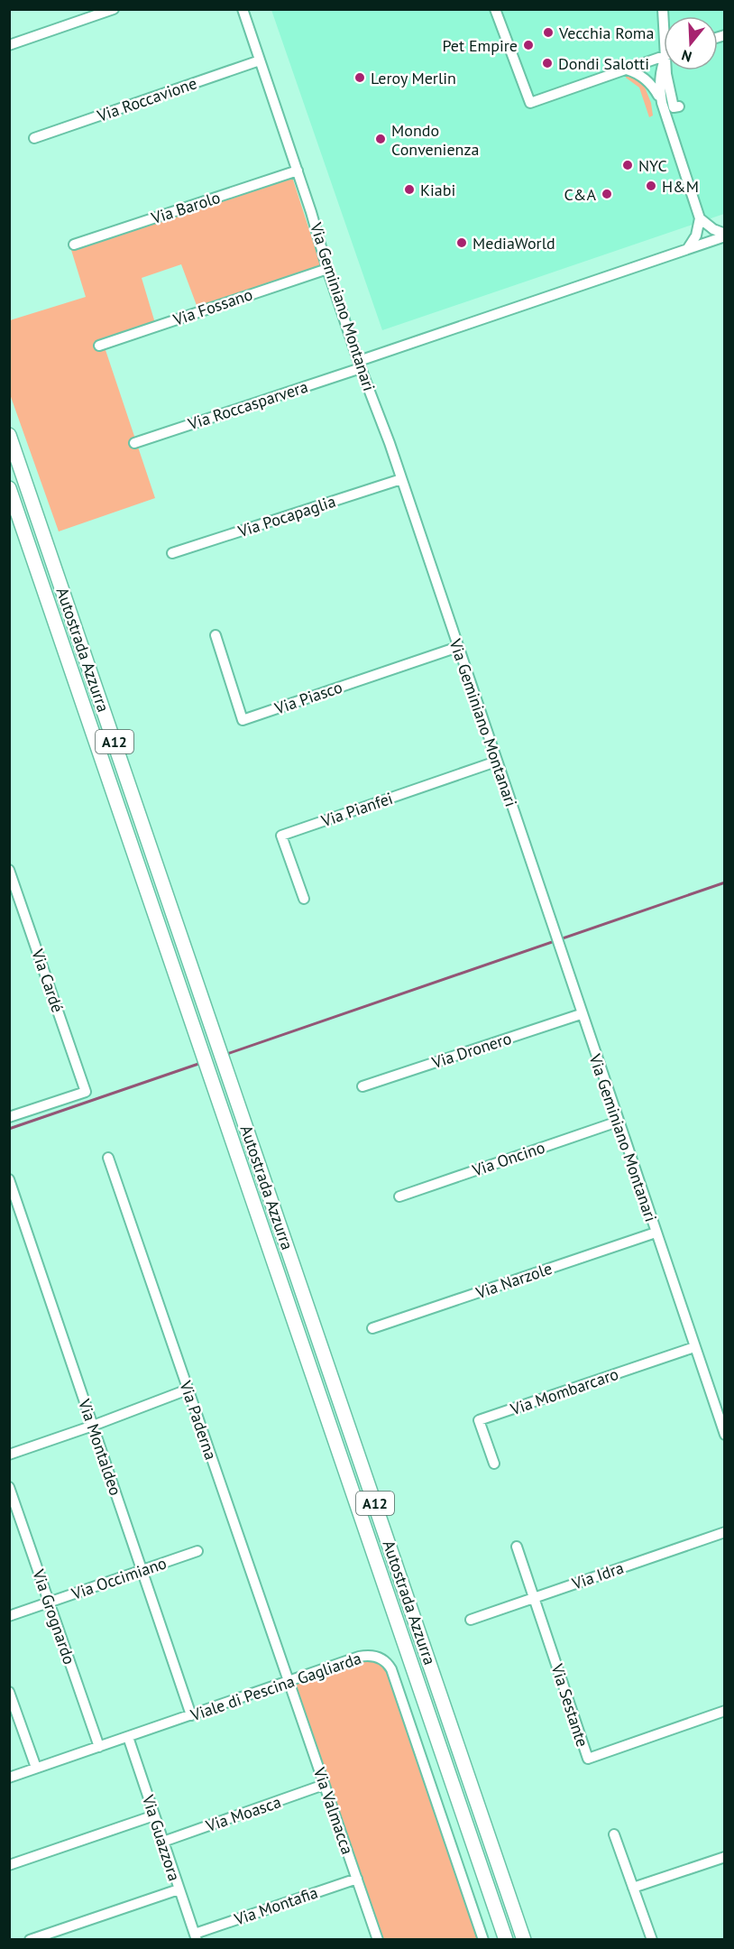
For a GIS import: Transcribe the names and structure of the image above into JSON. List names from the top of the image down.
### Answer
{
  "streets": {
    "highway": ["Autostrada Azzurra", "A12"],
    "street": [
      "Via Roccavione",
      "Via Barolo",
      "Via Fossano",
      "Via Geminiano Montanari",
      "Via Roccasparvera",
      "Via Pocapaglia",
      "Via Piasco",
      "Via Pianfei",
      "Via Cardé",
      "Via Dronero",
      "Via Oncino",
      "Via Narzole",
      "Via Mombarcaro",
      "Via Paderna",
      "Via Montaldeo",
      "Via Idra",
      "Via Occimiano",
      "Via Grognardo",
      "Viale di Pescina Gagliarda",
      "Via Sestante",
      "Via Valmacca",
      "Via Moasca",
      "Via Guazzora",
      "Via Montafia"
    ]
  },
  "crossings": [
    ["Via Roccavione", "Via Geminiano Montanari"],
    ["Via Barolo", "Via Geminiano Montanari"],
    ["Via Fossano", "Via Geminiano Montanari"],
    ["Via Geminiano Montanari", "Via Roccasparvera"],
    ["Via Geminiano Montanari", "Via Pocapaglia"],
    ["Via Geminiano Montanari", "Via Piasco"],
    ["Via Geminiano Montanari", "Via Pianfei"],
    ["Via Geminiano Montanari", "Via Dronero"],
    ["Via Geminiano Montanari", "Via Oncino"],
    ["Via Geminiano Montanari", "Via Narzole"],
    ["Via Geminiano Montanari", "Via Mombarcaro"],
    ["Via Paderna", "Viale di Pescina Gagliarda"],
    ["Via Paderna", "Via Valmacca"],
    ["Via Montaldeo", "Via Occimiano"],
    ["Via Montaldeo", "Viale di Pescina Gagliarda"],
    ["Via Idra", "Via Sestante"],
    ["Via Occimiano", "Via Grognardo"],
    ["Via Grognardo", "Viale di Pescina Gagliarda"],
    ["Viale di Pescina Gagliarda", "Via Valmacca"],
    ["Viale di Pescina Gagliarda", "Via Guazzora"],
    ["Via Valmacca", "Via Moasca"],
    ["Via Valmacca", "Via Montafia"],
    ["Via Moasca", "Via Guazzora"],
    ["Via Guazzora", "Via Montafia"]
  ],
  "places": [
    "Vecchia Roma",
    "Pet Empire",
    "Dondi Salotti",
    "Leroy Merlin",
    "Mondo Convenienza",
    "NYC",
    "H&M",
    "Kiabi",
    "C&A",
    "MediaWorld"
  ],
  "north": "bottom"
}
